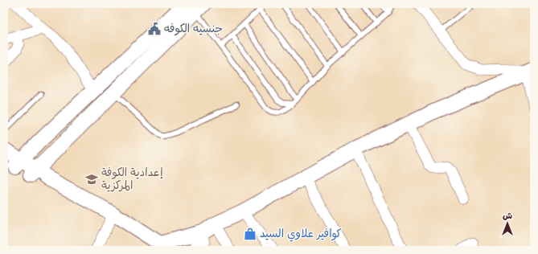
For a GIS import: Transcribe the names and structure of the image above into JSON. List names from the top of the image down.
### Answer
{
  "places": {
    "public building": ["جنسيه الكوفه"],
    "school or university": ["إعدادية الكوفة المركزية"],
    "shop": ["كوافير علاوي السيد"]
  },
  "north": "top"
}
